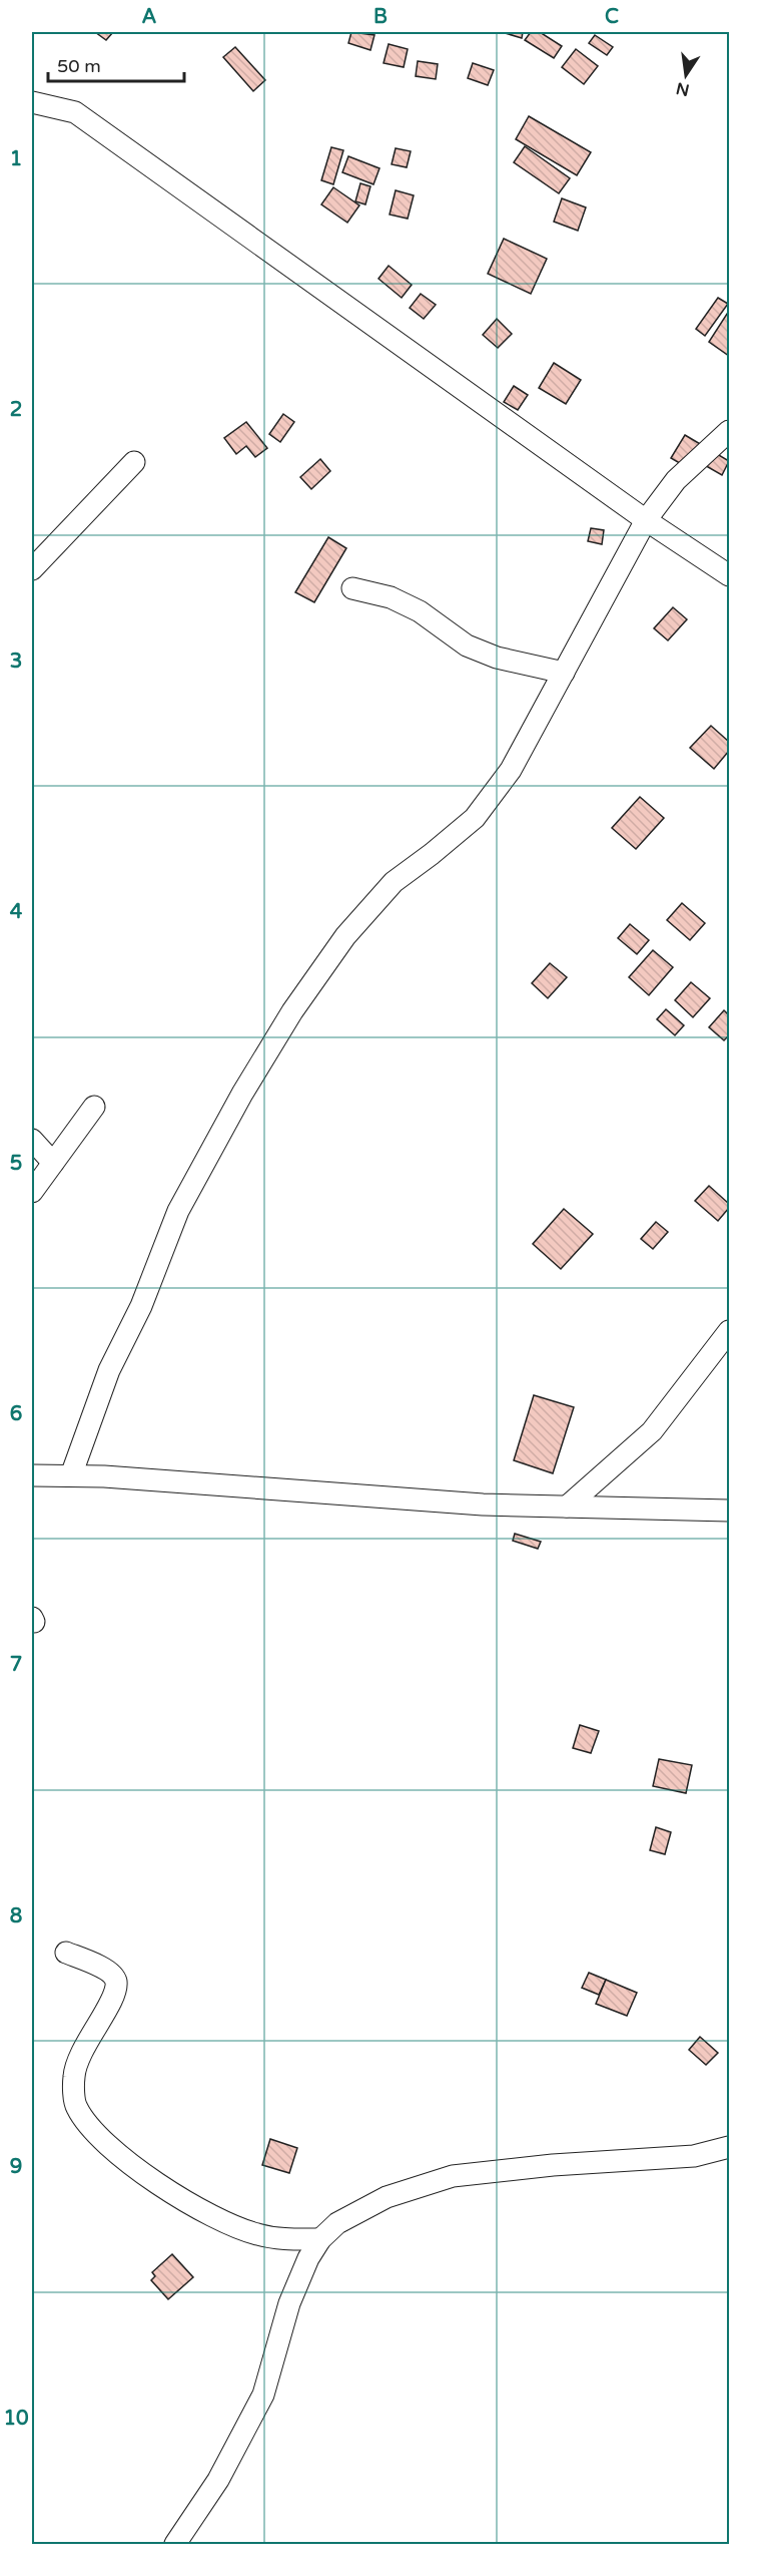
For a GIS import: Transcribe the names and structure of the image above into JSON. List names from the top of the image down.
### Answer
{
  "scale_bar": "50 m",
  "north": "bottom",
  "grid": {
    "columns": ["A", "B", "C"],
    "rows": [
      "1",
      "2",
      "3",
      "4",
      "5",
      "6",
      "7",
      "8",
      "9",
      "10"
    ]
  }
}
